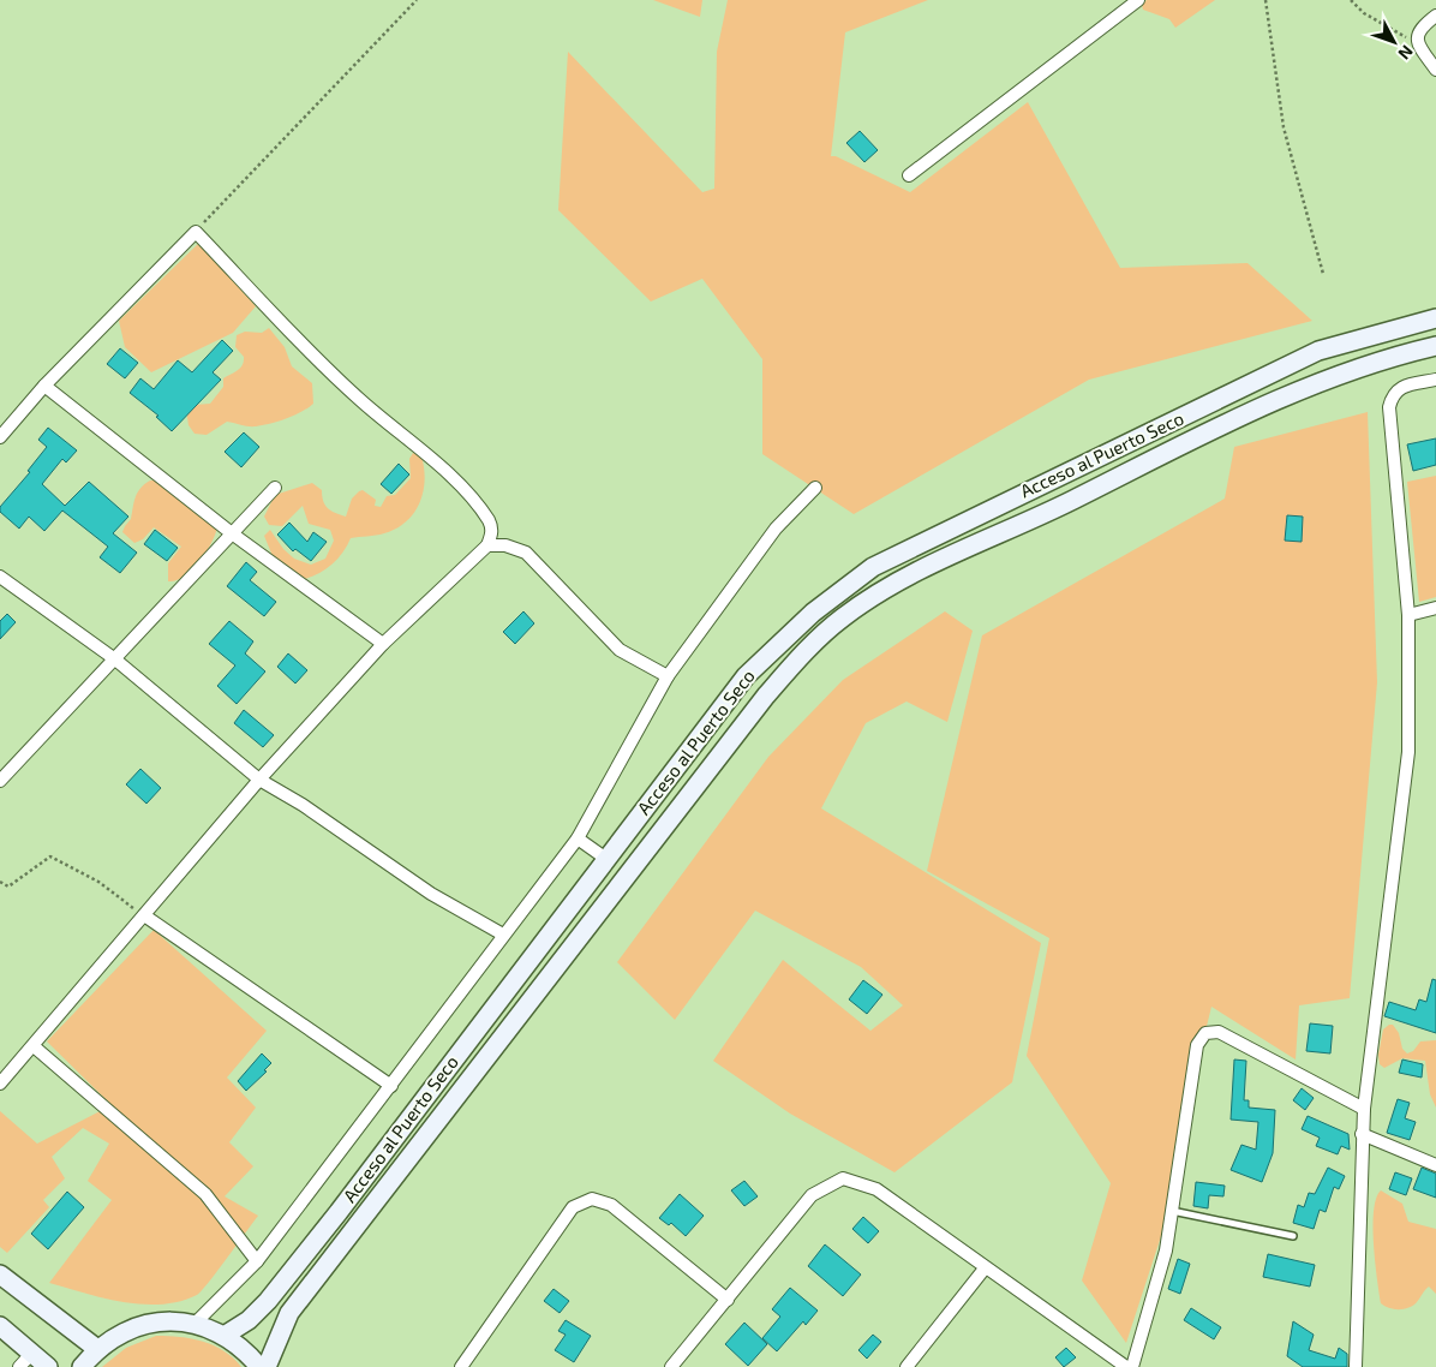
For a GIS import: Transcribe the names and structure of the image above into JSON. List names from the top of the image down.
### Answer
{
  "streets": {
    "main road": ["Acceso al Puerto Seco"]
  },
  "north": "bottom right"
}
